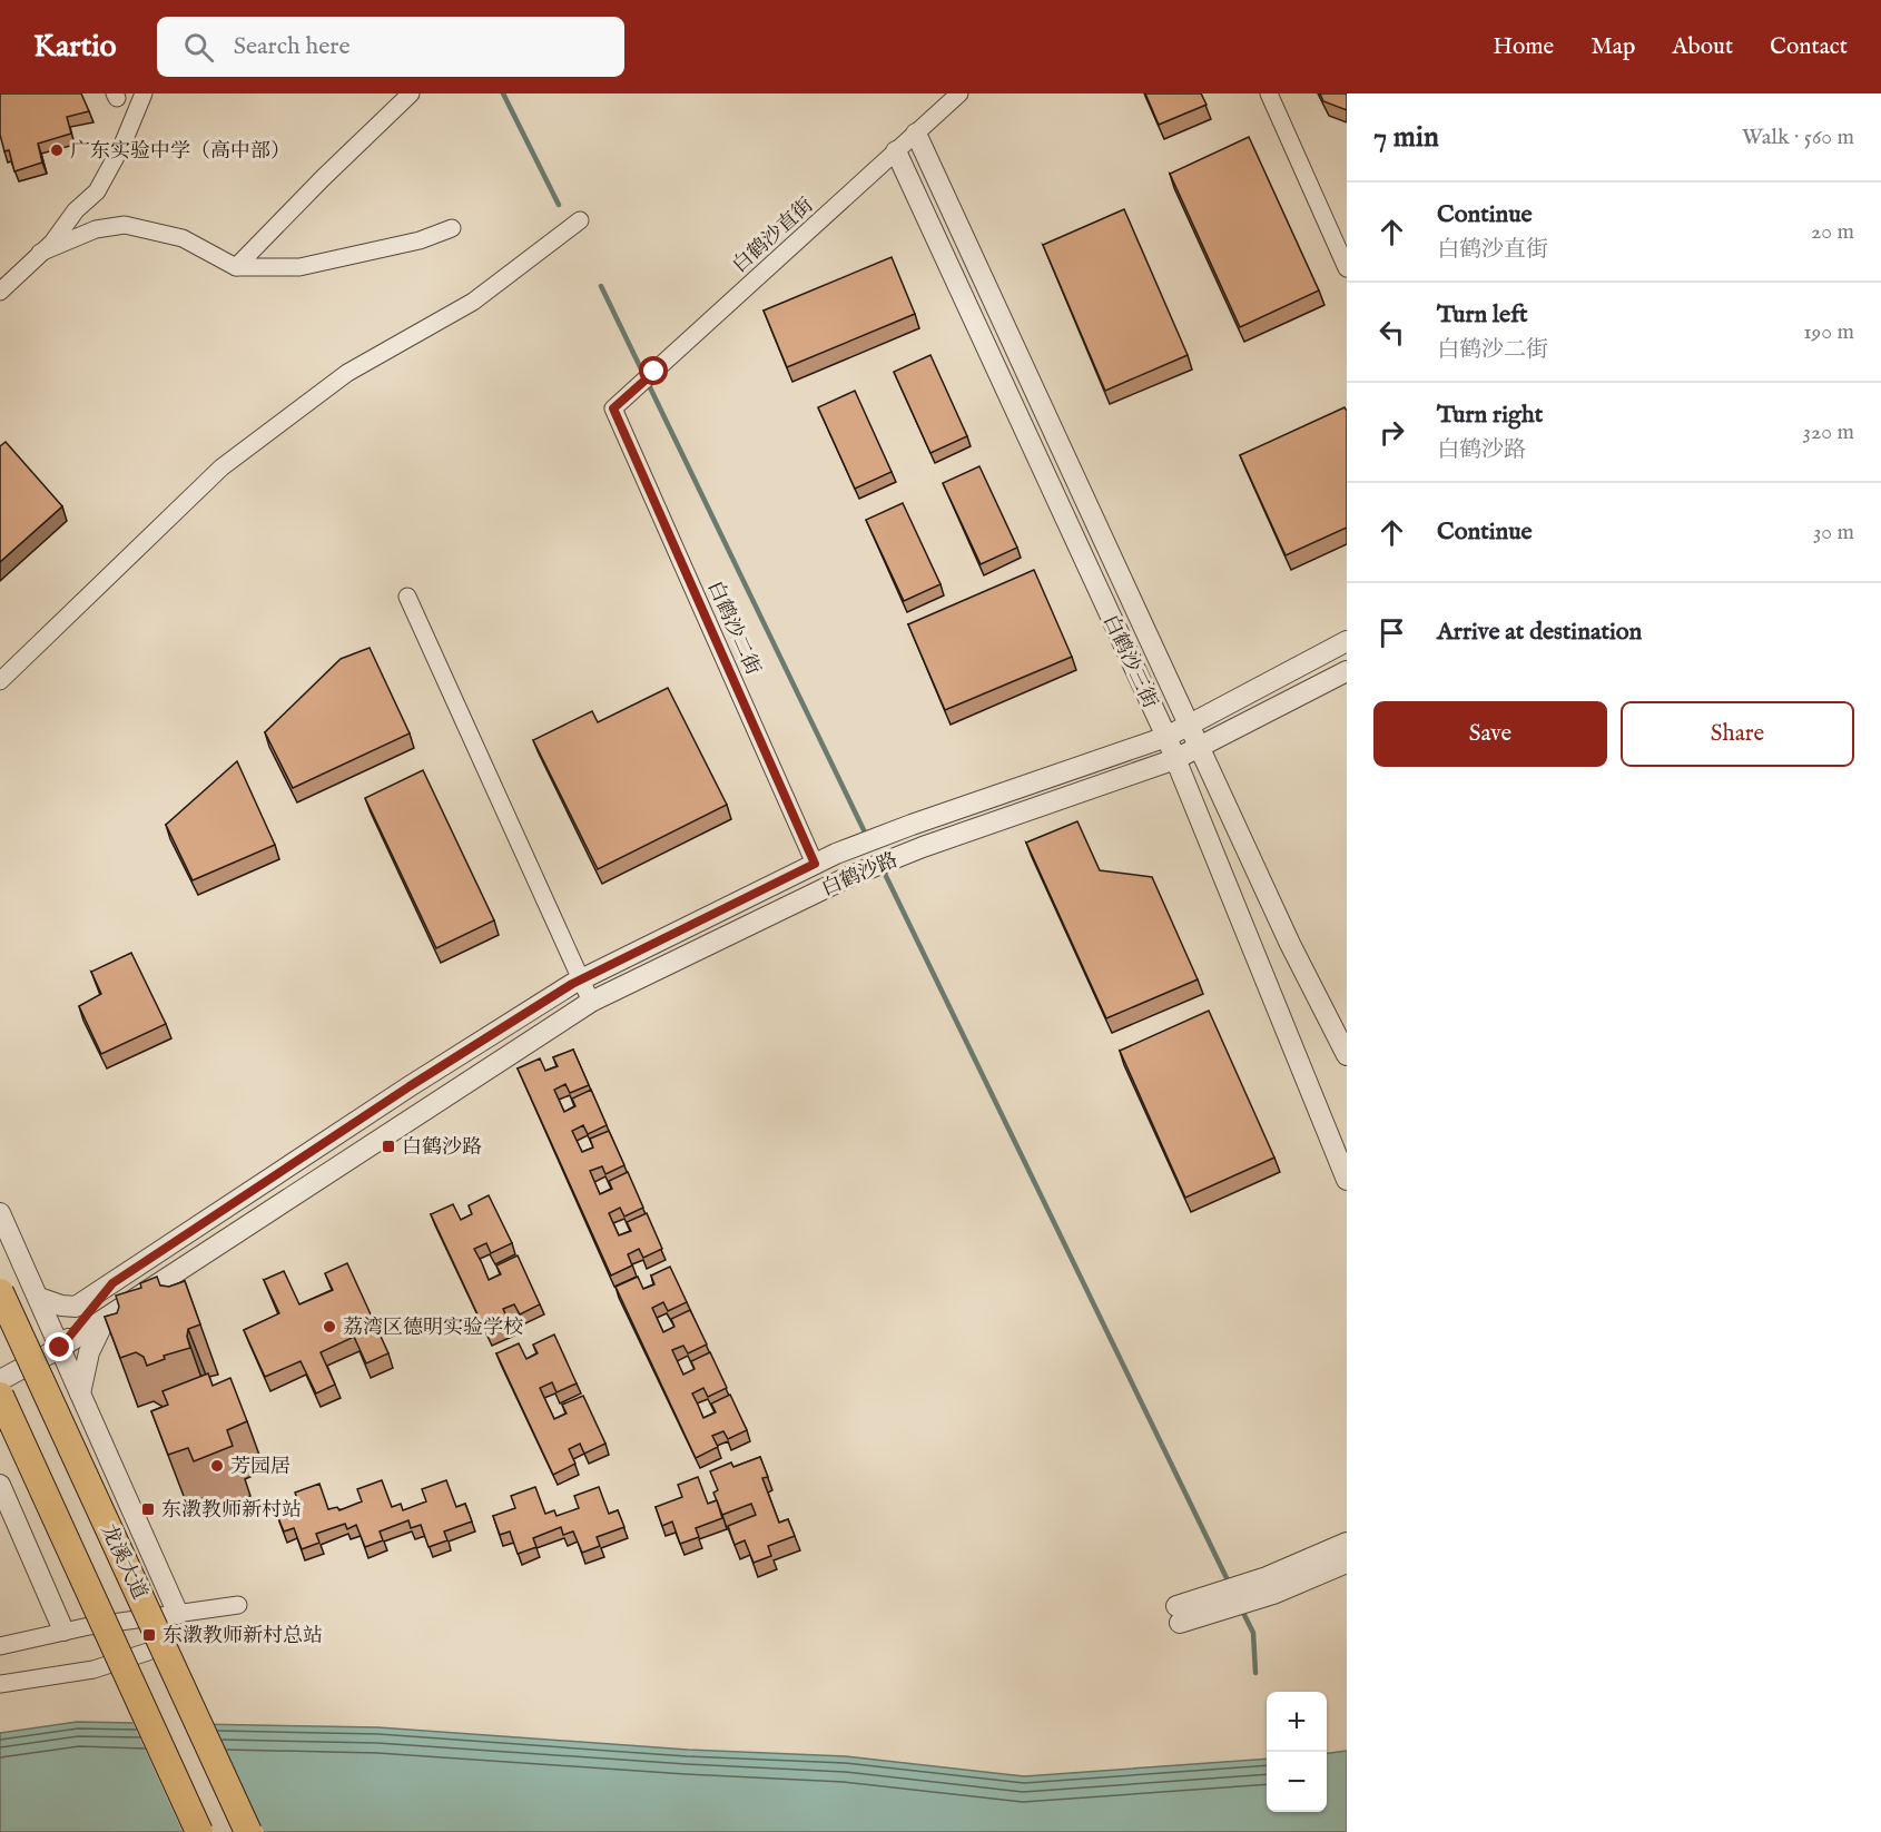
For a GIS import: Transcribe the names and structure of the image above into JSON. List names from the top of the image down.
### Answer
{
  "streets": {
    "main road": ["龙溪大道"],
    "street": [
      "白鹤沙直街",
      "白鹤沙二街",
      "白鹤沙三街",
      "白鹤沙路"
    ]
  },
  "crossings": [
    ["白鹤沙直街", "白鹤沙二街"],
    ["白鹤沙直街", "白鹤沙三街"],
    ["白鹤沙二街", "白鹤沙路"],
    ["白鹤沙三街", "白鹤沙路"]
  ],
  "places": {
    "other": ["广东实验中学（高中部）", "荔湾区德明实验学校", "芳园居"],
    "transit": ["白鹤沙路", "东漖教师新村站", "东漖教师新村总站"]
  },
  "page": {
    "header": "Kartio",
    "search": "Search here",
    "nav": [
      "Home",
      "Map",
      "About",
      "Contact"
    ],
    "heading": ["7 min", "Walk · 560 m"],
    "list": [
      ["Continue", "白鹤沙直街", "20 m"],
      ["Turn left", "白鹤沙二街", "190 m"],
      ["Turn right", "白鹤沙路", "320 m"],
      ["Continue", "30 m"],
      "Arrive at destination"
    ],
    "buttons": ["Save", "Share"],
    "map_buttons": ["+", "−"]
  }
}
